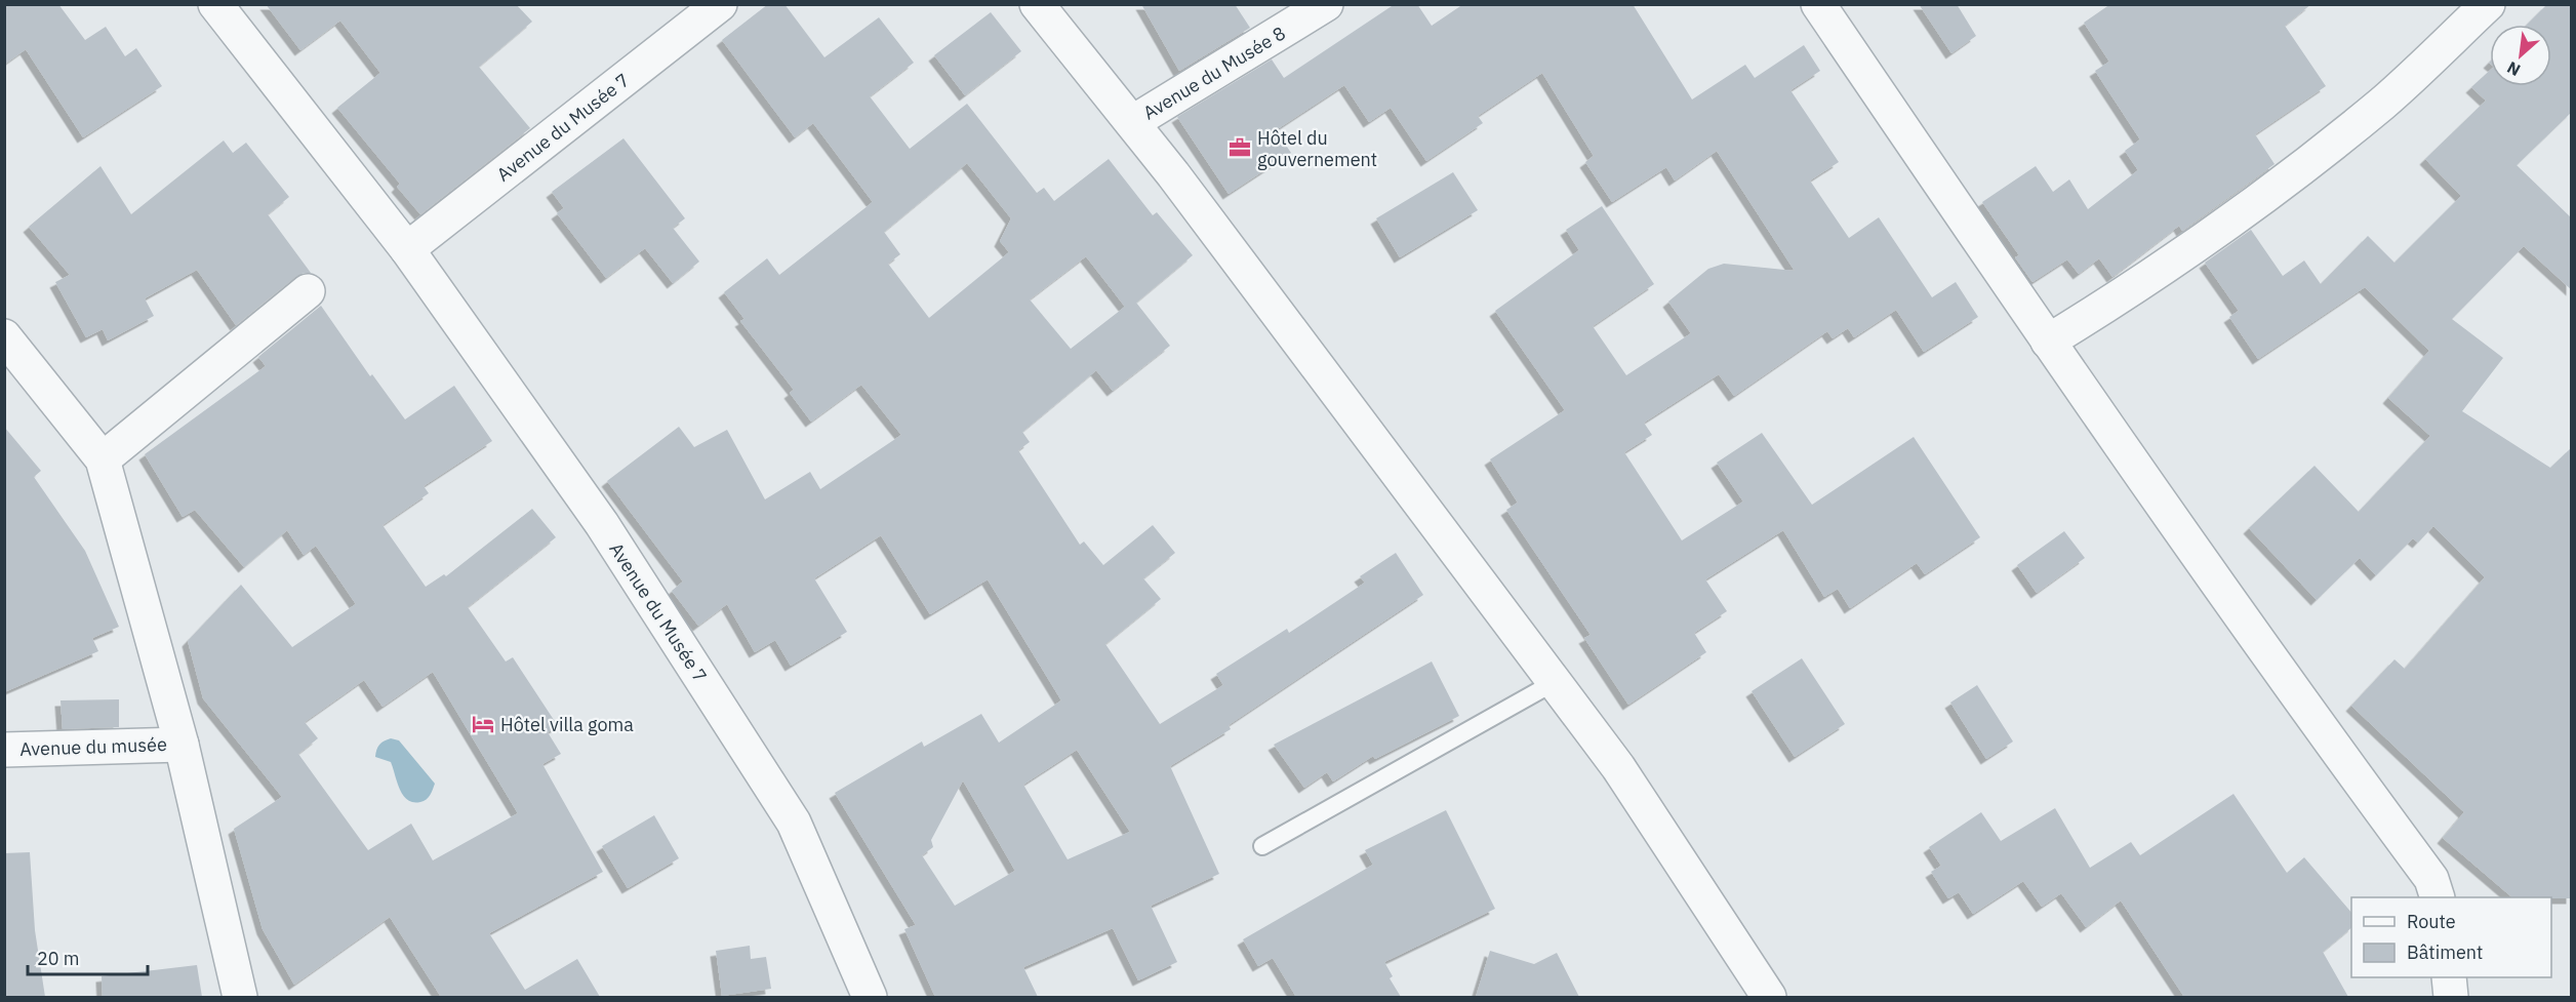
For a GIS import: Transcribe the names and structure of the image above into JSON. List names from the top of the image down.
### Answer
{
  "streets": {
    "street": ["Avenue du Musée 8", "Avenue du Musée 7", "Avenue du musée"]
  },
  "places": {
    "office": ["Hôtel du gouvernement"],
    "hotel": ["Hôtel villa goma"]
  },
  "legend": ["Route", "Bâtiment"],
  "scale_bar": "20 m",
  "north": "bottom left"
}
